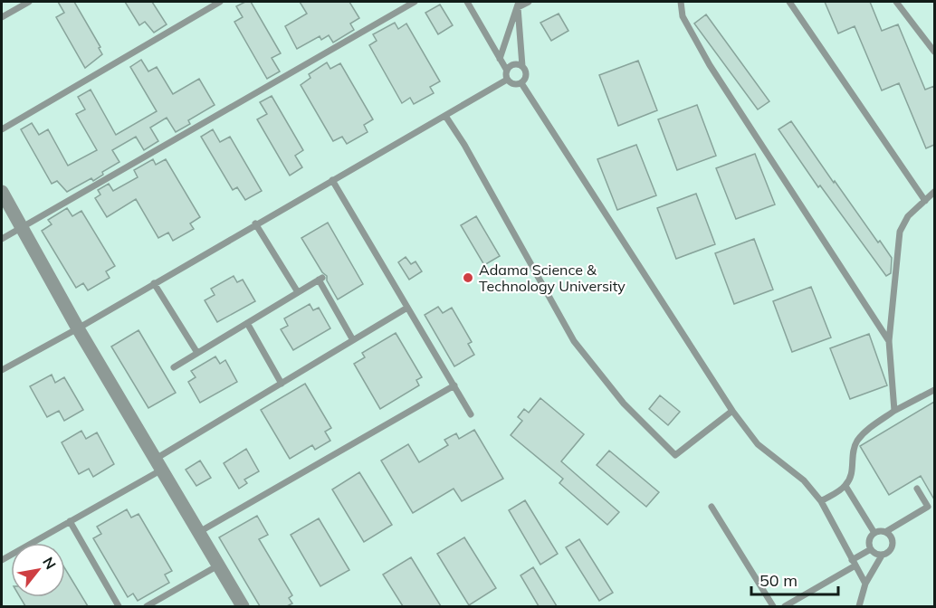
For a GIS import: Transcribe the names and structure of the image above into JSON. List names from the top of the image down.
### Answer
{
  "places": ["Adama Science & Technology University"],
  "scale_bar": "50 m",
  "north": "top right"
}
